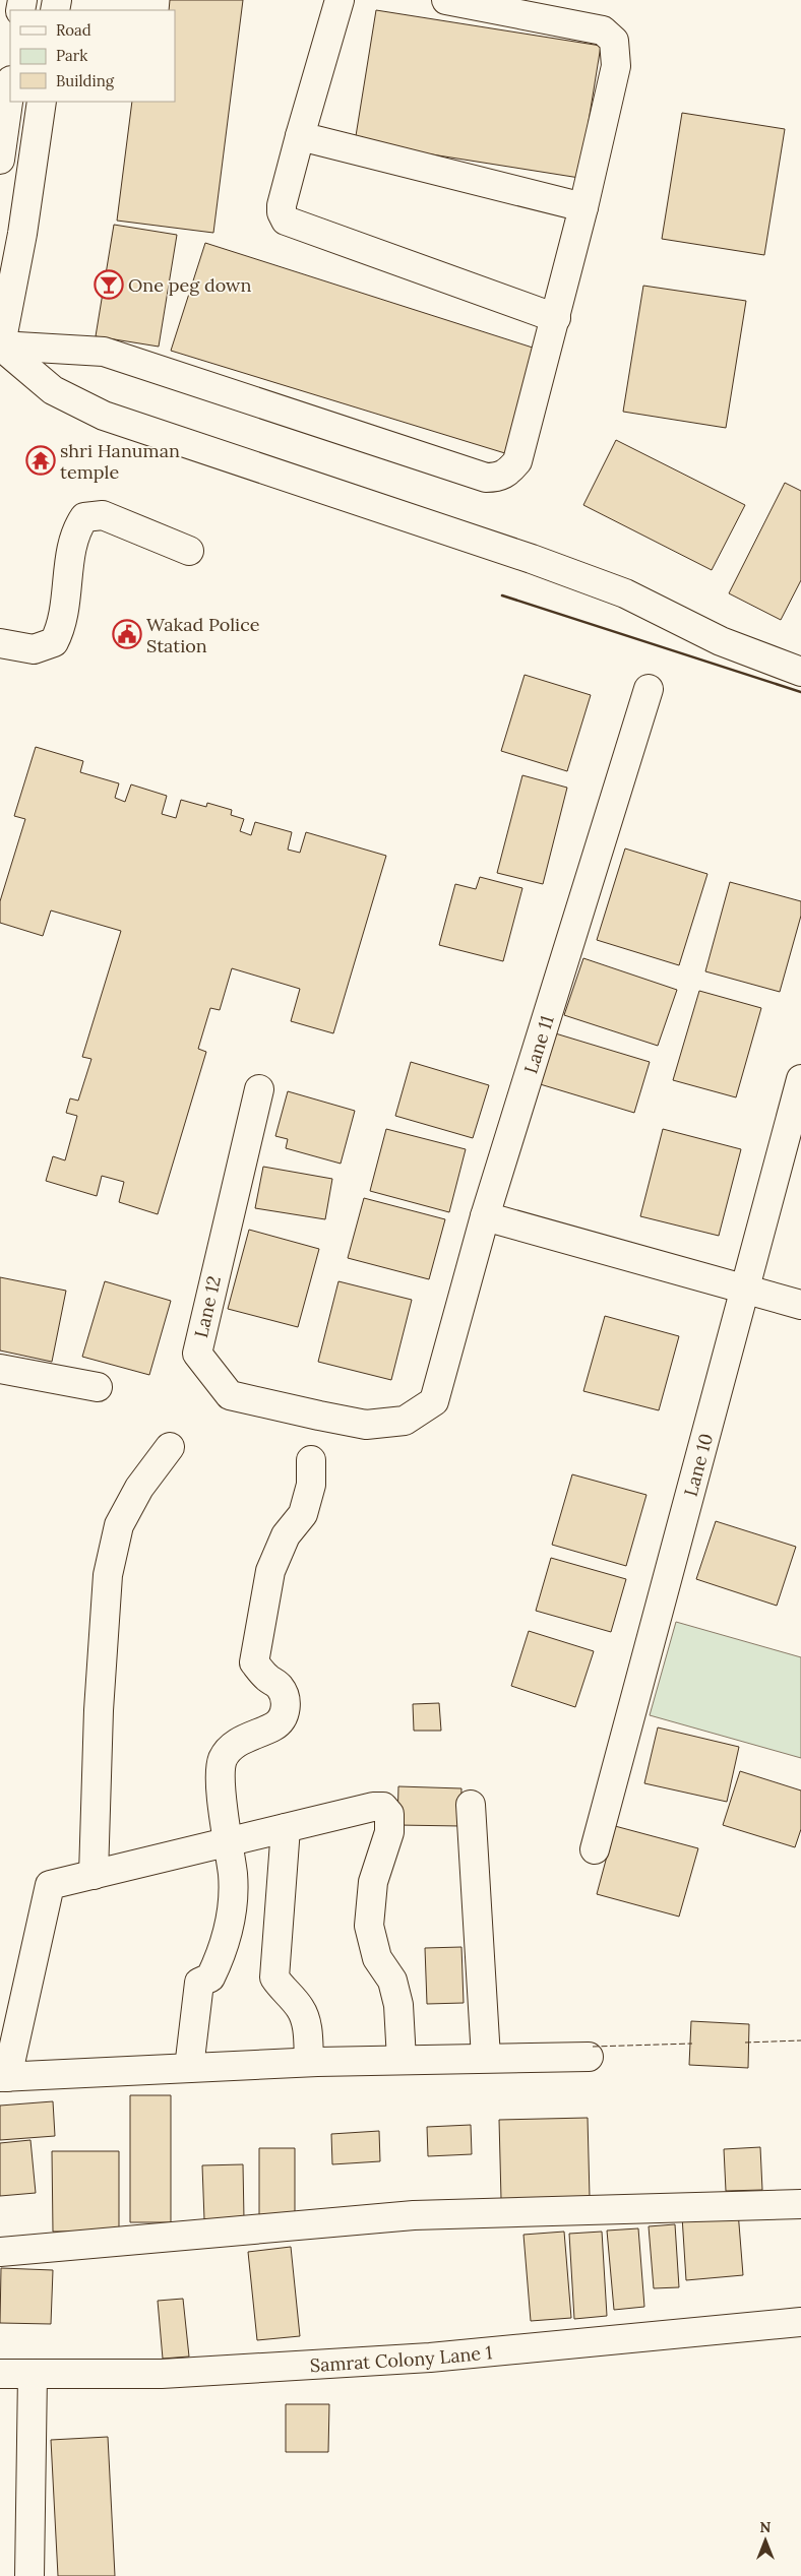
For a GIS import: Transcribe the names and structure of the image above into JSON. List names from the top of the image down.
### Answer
{
  "streets": {
    "street": [
      "Lane 11",
      "Lane 12",
      "Lane 10",
      "Samrat Colony Lane 1"
    ]
  },
  "crossings": [
    ["Lane 11", "Lane 12"]
  ],
  "places": {
    "bar": ["One peg down"],
    "temple": ["shri Hanuman temple"],
    "public building": ["Wakad Police Station"]
  },
  "legend": ["Road", "Park", "Building"],
  "north": "top"
}
